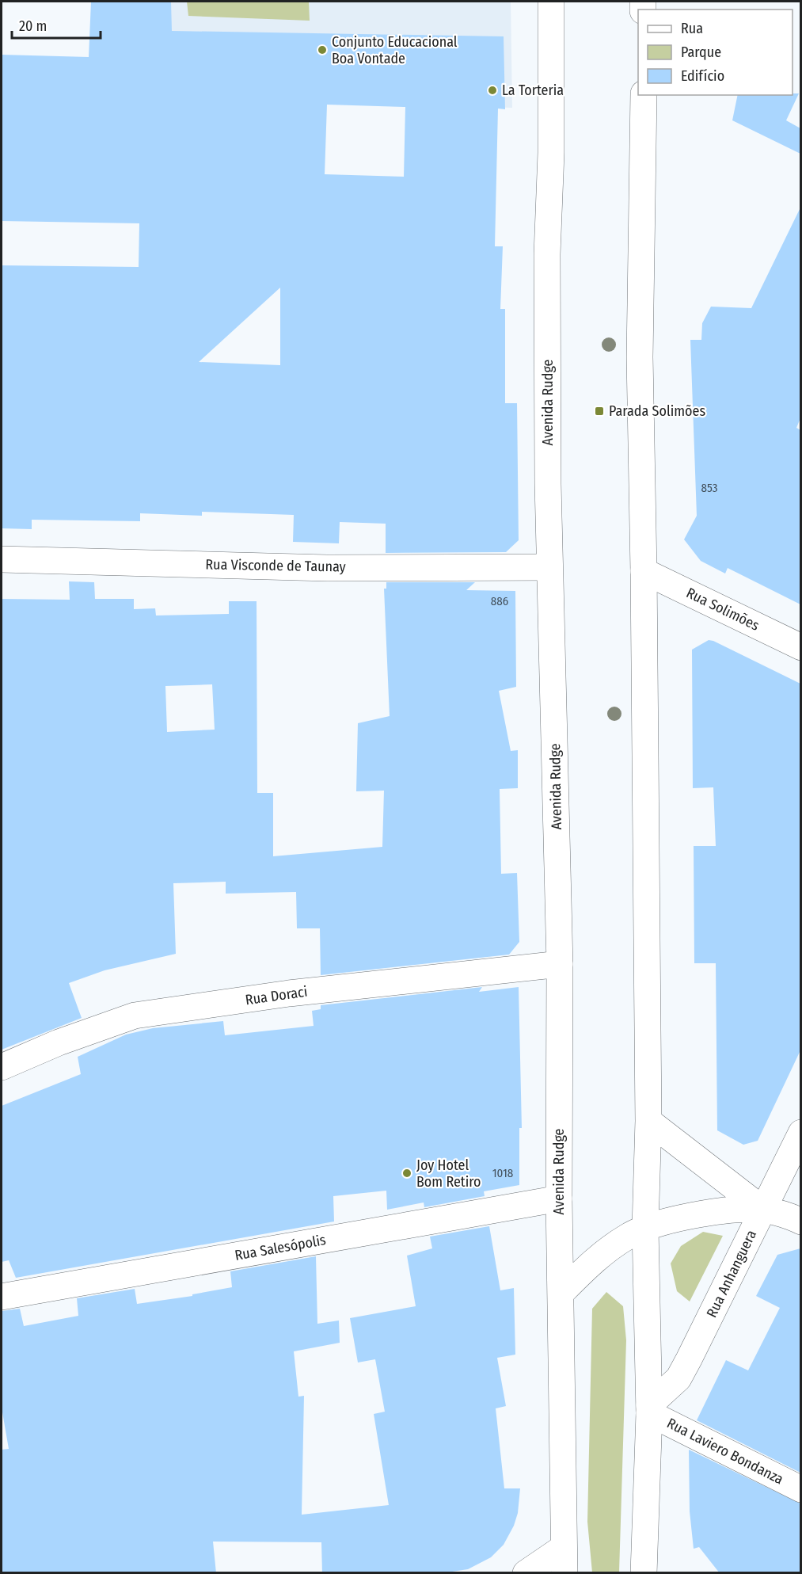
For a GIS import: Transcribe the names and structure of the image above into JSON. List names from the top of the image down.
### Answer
{
  "streets": {
    "main road": [
      "Avenida Rudge",
      "Rua Visconde de Taunay",
      "Rua Solimões",
      "Rua Doraci",
      "Rua Salesópolis",
      "Rua Anhanguera",
      "Rua Laviero Bondanza"
    ]
  },
  "crossings": [
    ["Avenida Rudge", "Rua Visconde de Taunay"],
    ["Avenida Rudge", "Rua Doraci"],
    ["Avenida Rudge", "Rua Salesópolis"],
    ["Rua Anhanguera", "Rua Laviero Bondanza"]
  ],
  "places": {
    "other": ["Conjunto Educacional Boa Vontade", "La Torteria", "Joy Hotel Bom Retiro"],
    "transit": ["Parada Solimões"]
  },
  "house_numbers": ["853", "886", "1018"],
  "legend": ["Rua", "Parque", "Edifício"],
  "scale_bar": "20 m"
}
